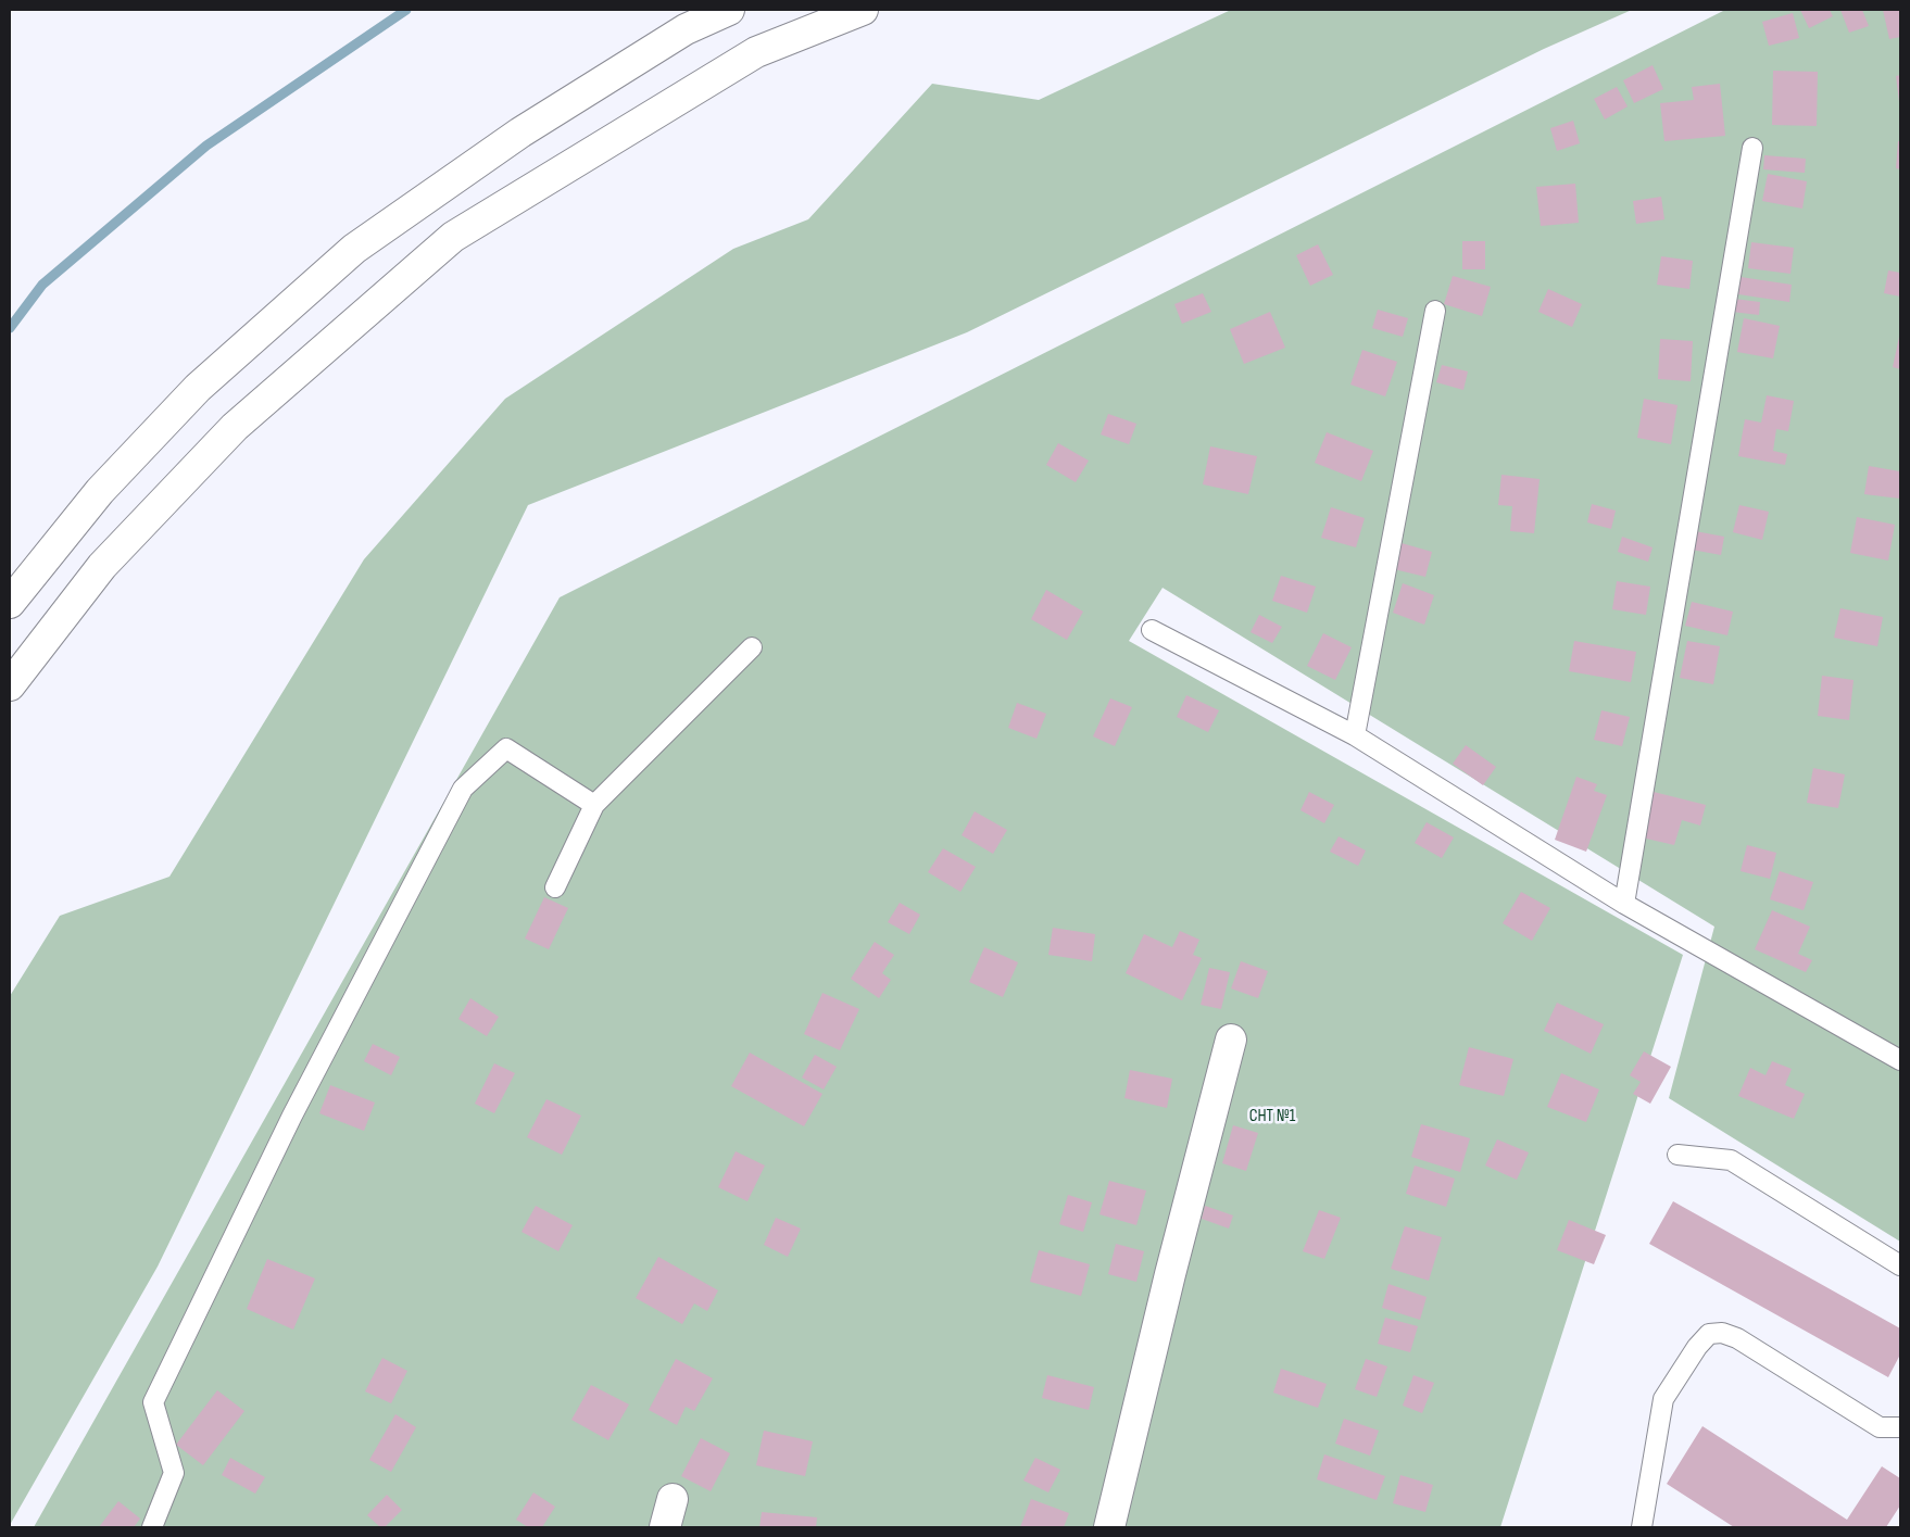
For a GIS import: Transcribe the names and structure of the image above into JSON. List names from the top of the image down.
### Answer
{
  "parks": ["СНТ №1"]
}
